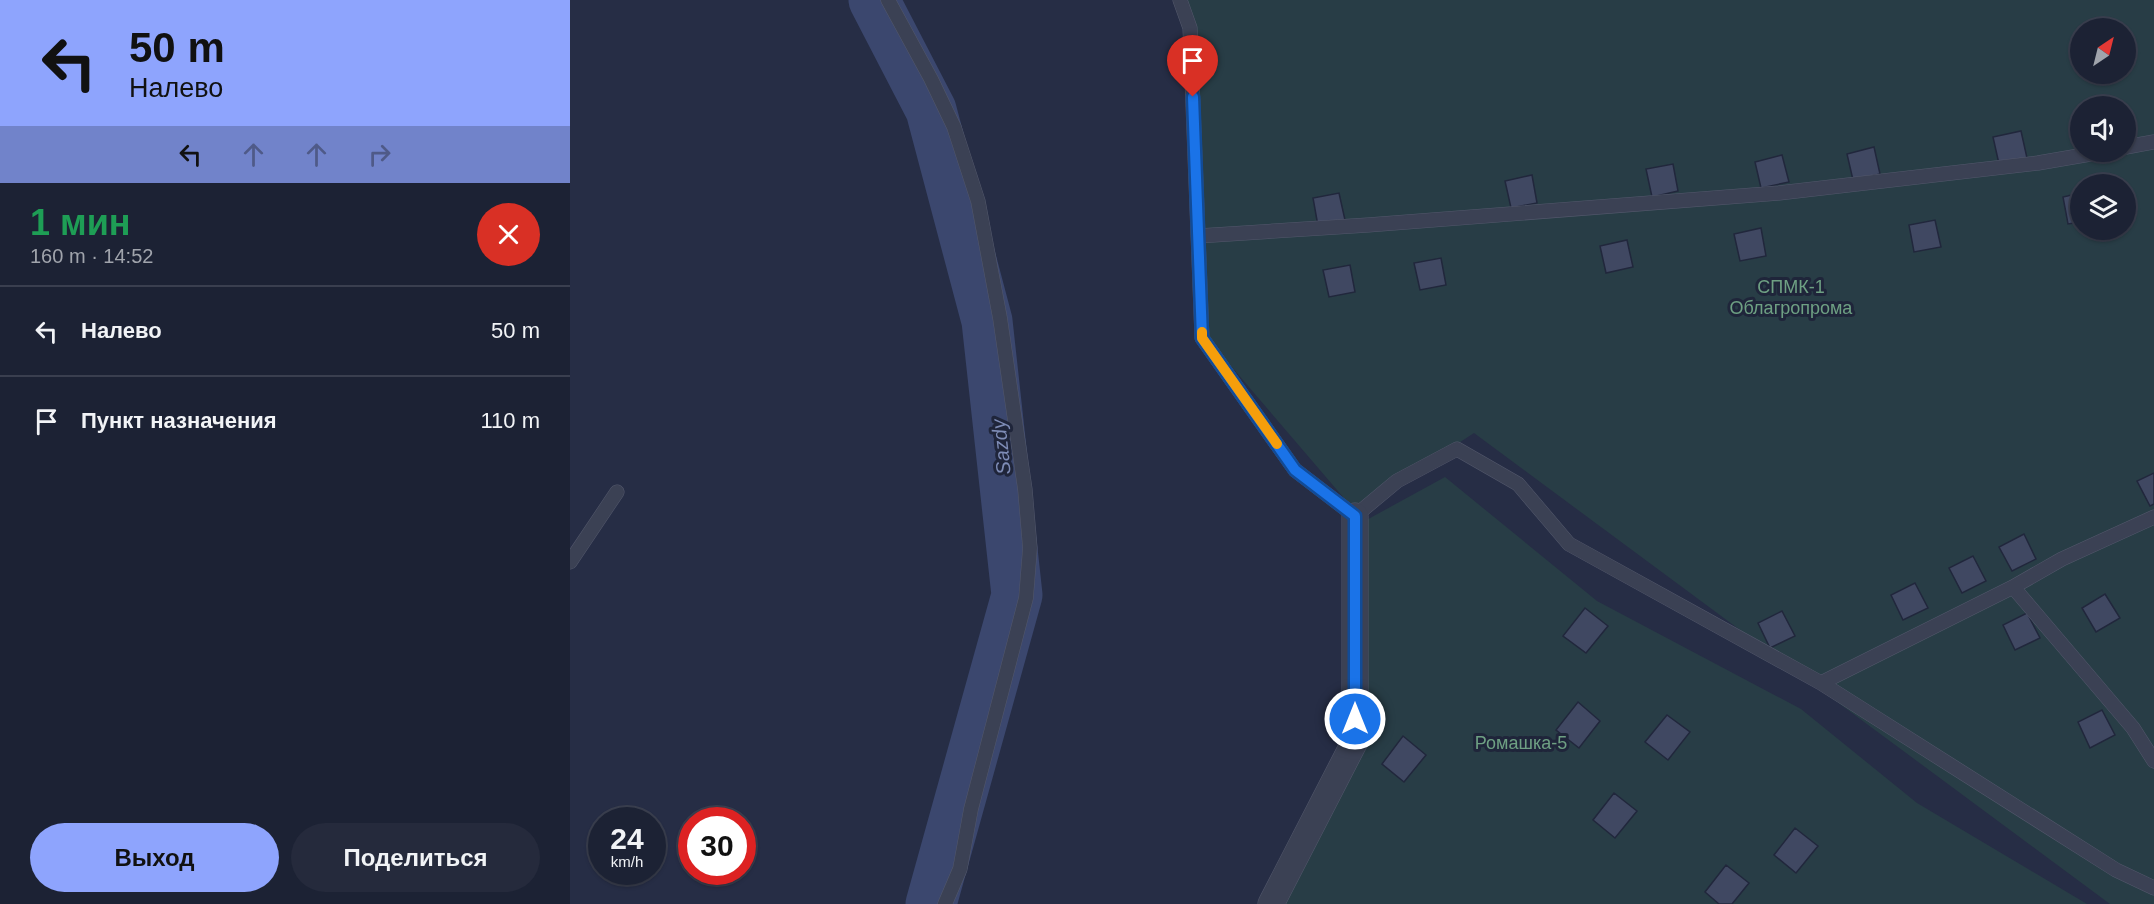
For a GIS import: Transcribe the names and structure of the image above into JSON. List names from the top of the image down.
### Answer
{
  "water": ["Sazdy"],
  "parks": ["СПМК-1 Облагропрома", "Ромашка-5"],
  "north": "top right",
  "page": {
    "turn": ["50 m", "Налево"],
    "heading": ["1 мин", "160 m · 14:52"],
    "list": [
      {
        "name": "Налево",
        "value": "50 m"
      },
      {
        "name": "Пункт назначения",
        "value": "110 m"
      }
    ],
    "speed": "24 km/h",
    "limit": "30",
    "buttons": ["Выход", "Поделиться"]
  }
}
